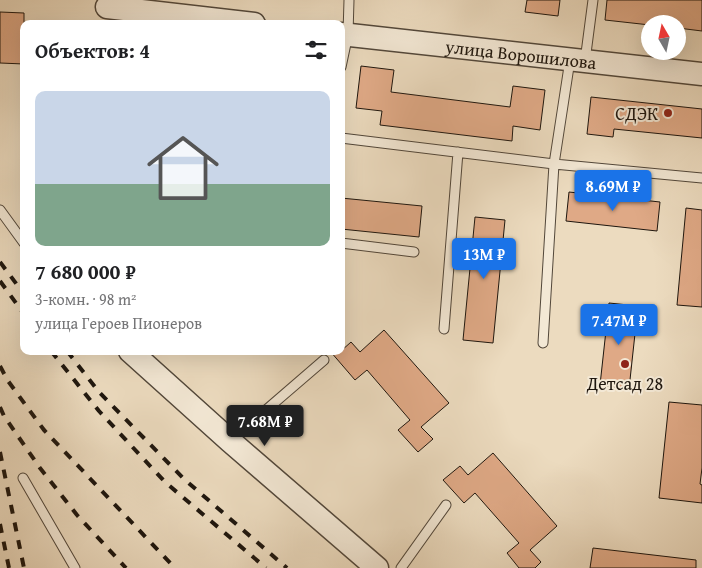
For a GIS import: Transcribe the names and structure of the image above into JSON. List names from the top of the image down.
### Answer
{
  "streets": {
    "street": ["улица Ворошилова"]
  },
  "places": ["СДЭК", "Детсад 28"],
  "north": "top",
  "page": {
    "heading": "Объектов: 4",
    "list": [
      {
        "name": "7 680 000 ₽",
        "note": "3-комн. · 98 m² · улица Героев Пионеров"
      }
    ],
    "price": [
      "8.69M ₽",
      "13M ₽",
      "7.47M ₽",
      "7.68M ₽"
    ]
  }
}
